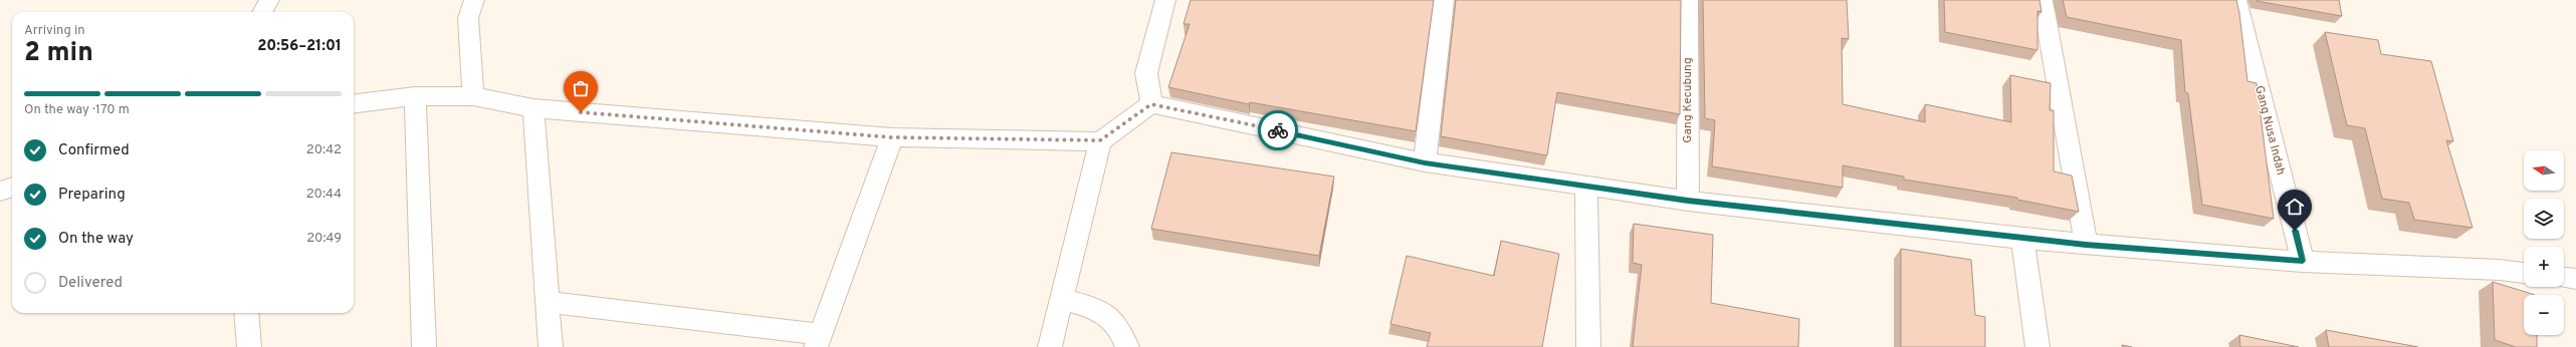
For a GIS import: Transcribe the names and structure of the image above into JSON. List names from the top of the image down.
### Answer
{
  "streets": {
    "street": ["Gang Kecubung", "Gang Nusa Indah"]
  },
  "north": "left",
  "page": {
    "heading": ["2 min", "Arriving in", "20:56–21:01"],
    "bar": "On the way · 170 m",
    "list": [
      ["Confirmed", "20:42"],
      ["Preparing", "20:44"],
      ["On the way", "20:49"],
      "Delivered"
    ],
    "map_buttons": ["+", "−"]
  }
}
